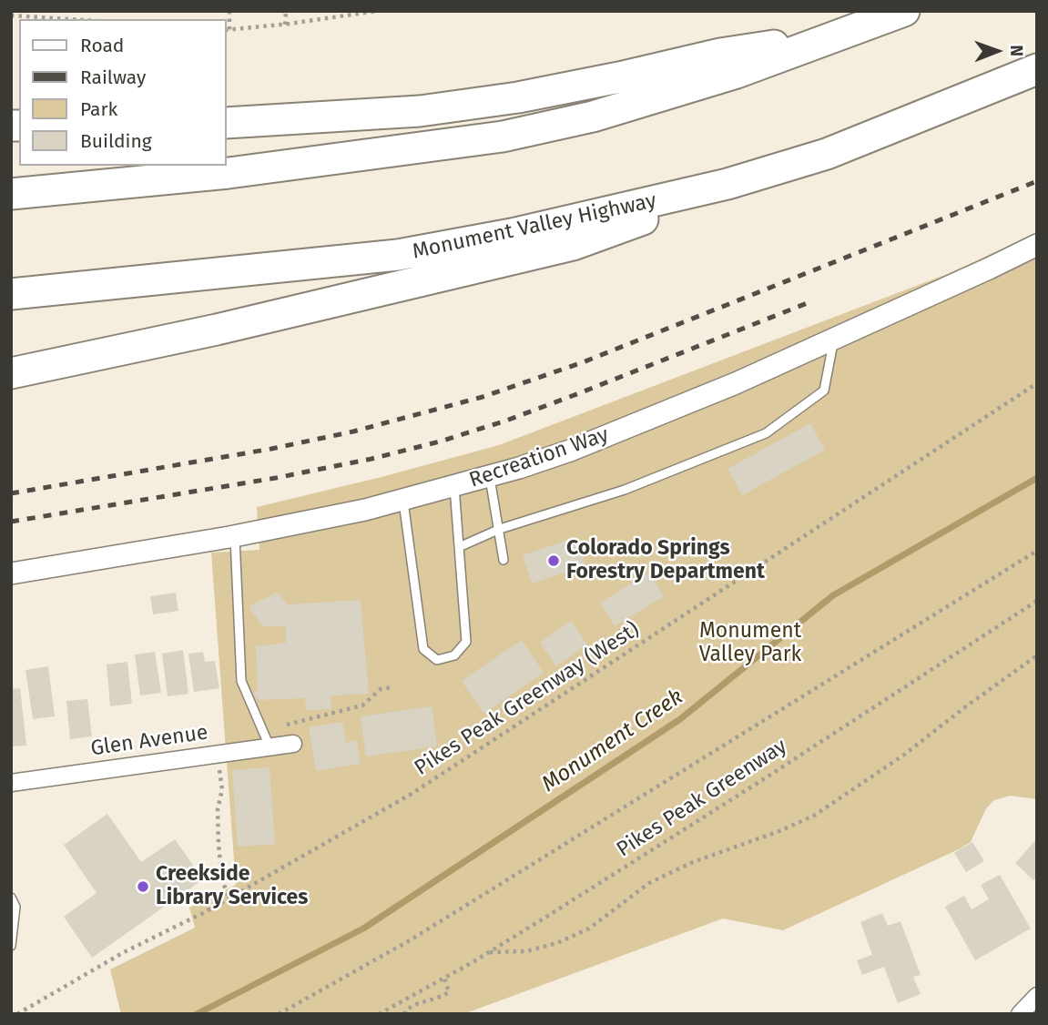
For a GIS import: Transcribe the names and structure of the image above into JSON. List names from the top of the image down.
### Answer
{
  "streets": {
    "highway": ["Monument Valley Highway"],
    "street": ["Recreation Way", "Glen Avenue"],
    "path": ["Pikes Peak Greenway (West)", "Pikes Peak Greenway"]
  },
  "water": ["Monument Creek"],
  "parks": ["Monument Valley Park"],
  "places": ["Colorado Springs Forestry Department", "Creekside Library Services"],
  "legend": [
    "Road",
    "Railway",
    "Park",
    "Building"
  ],
  "north": "right"
}
